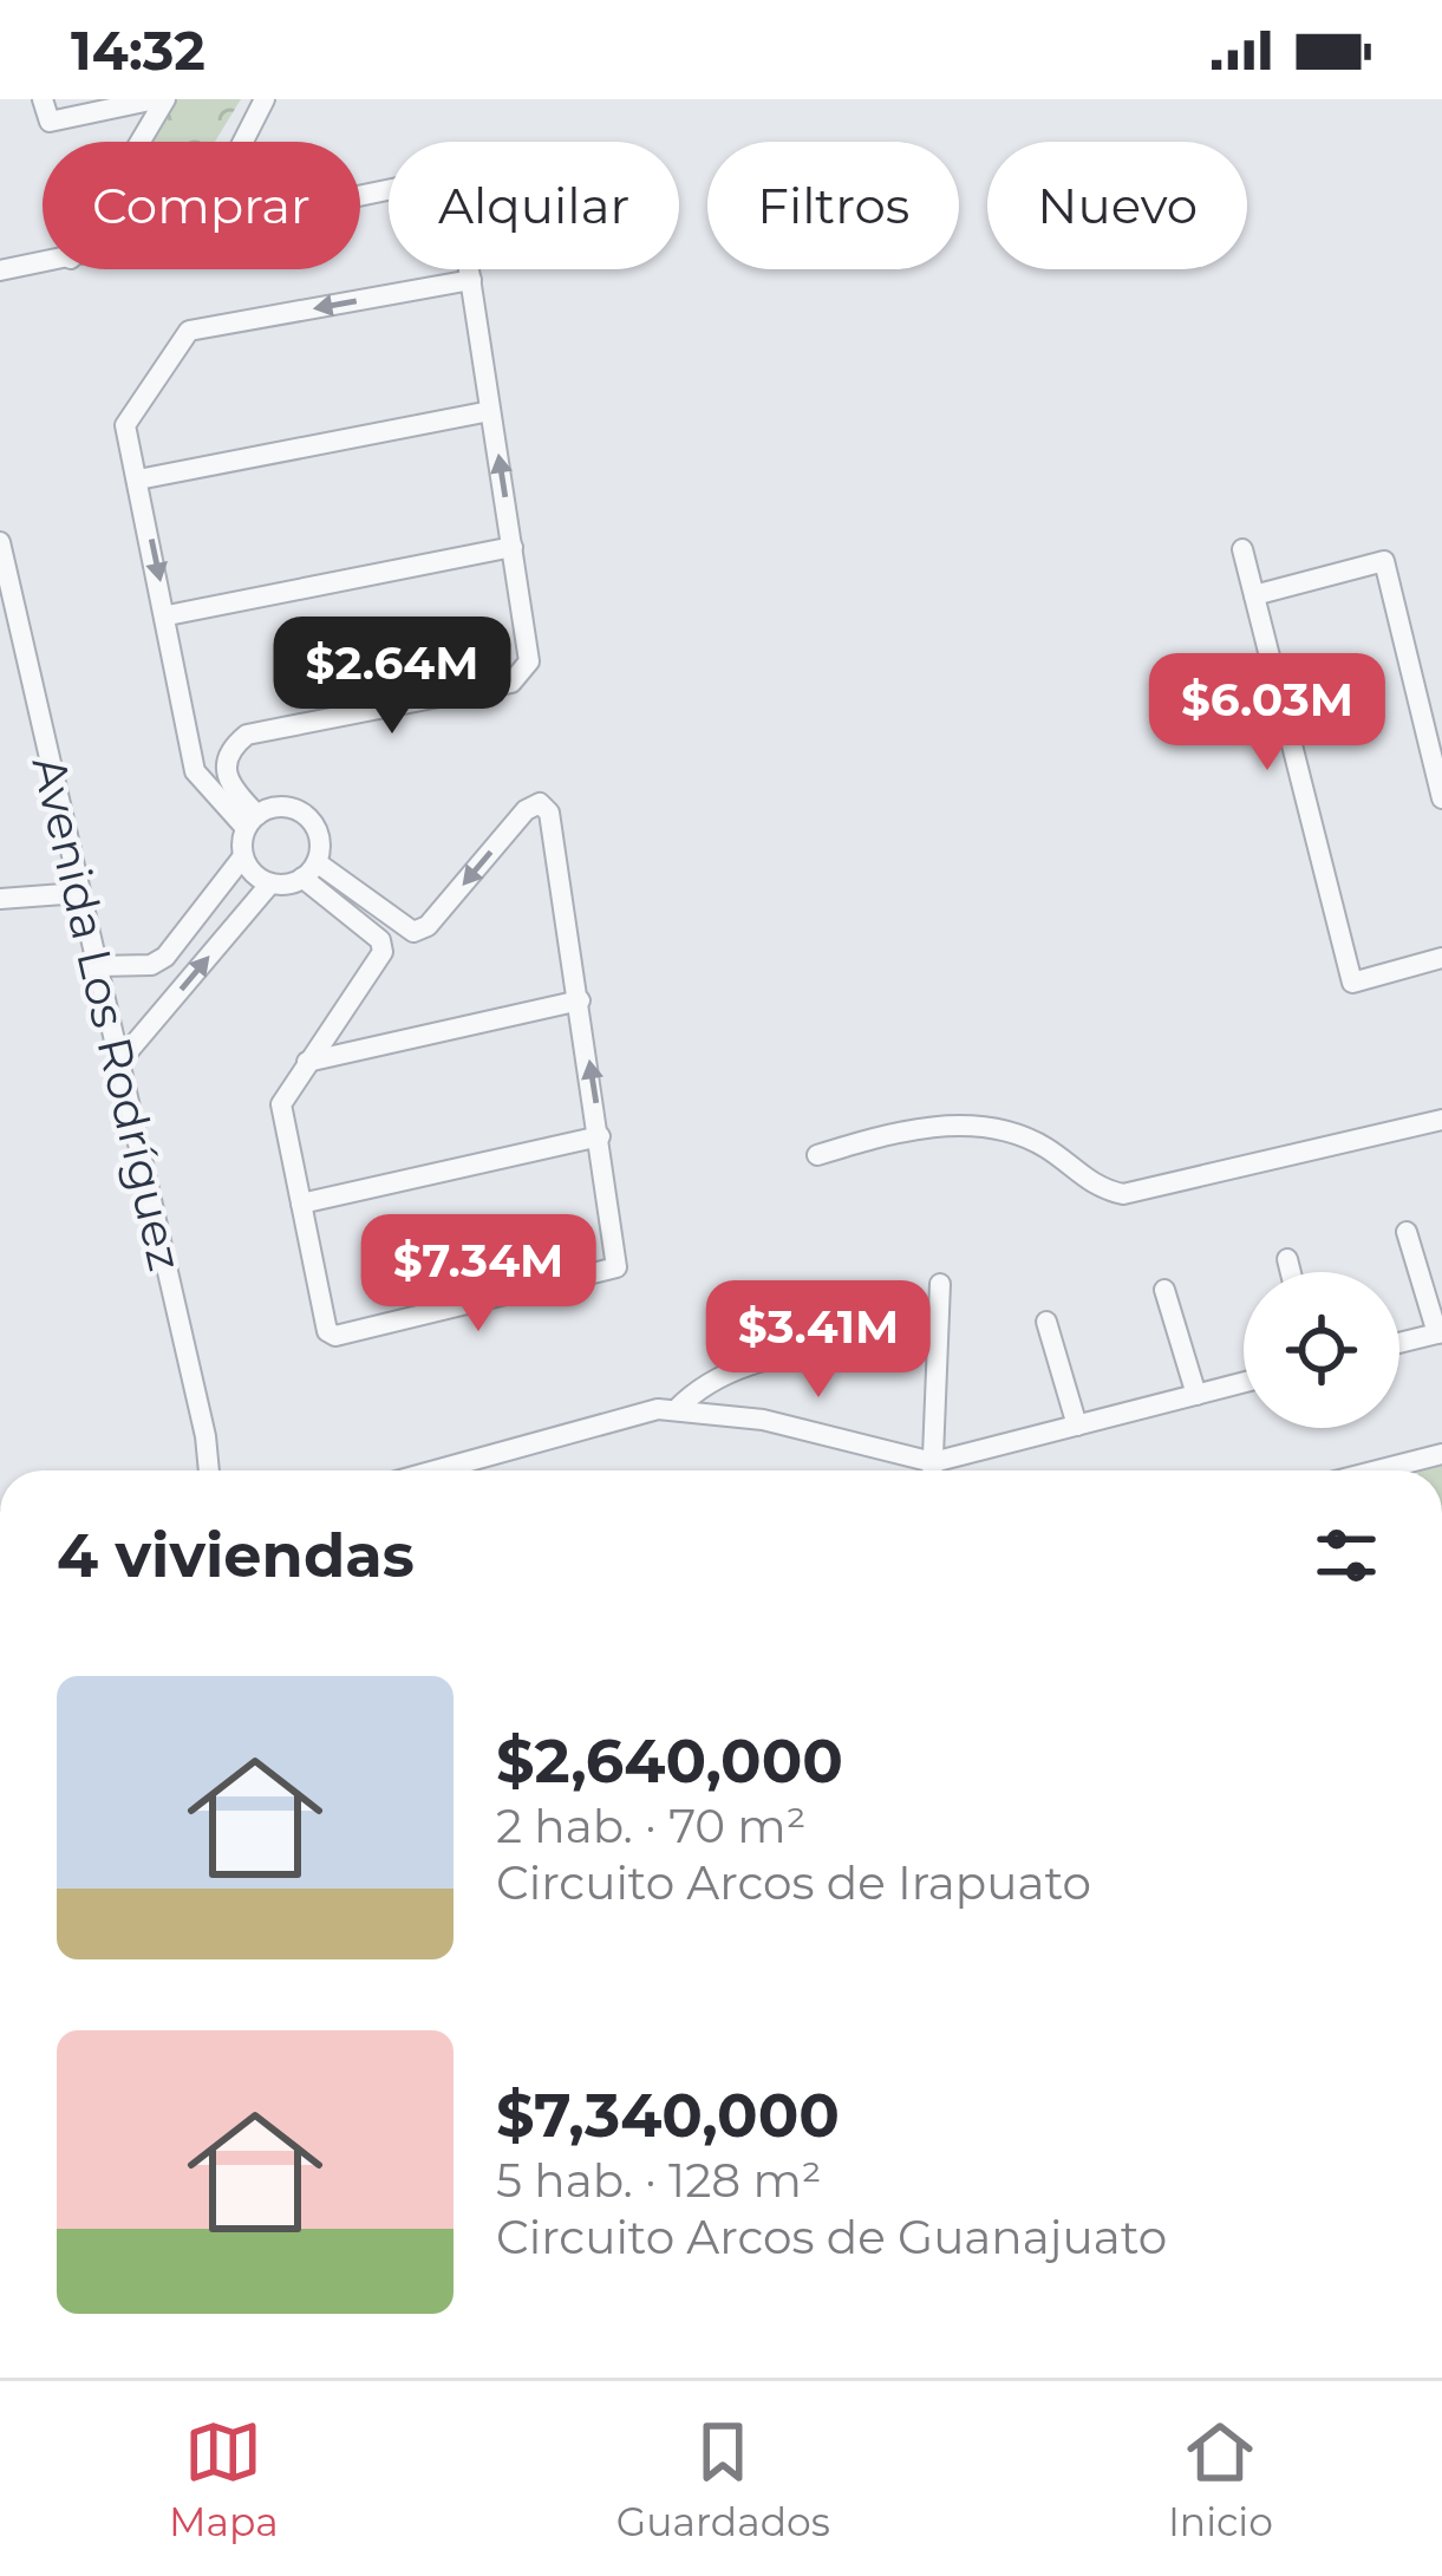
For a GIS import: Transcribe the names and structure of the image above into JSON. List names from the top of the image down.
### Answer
{
  "streets": {
    "street": ["Avenida Los Rodríguez"]
  },
  "page": {
    "status": "14:32",
    "chip": [
      "Comprar",
      "Alquilar",
      "Filtros",
      "Nuevo"
    ],
    "price": [
      "$2.64M",
      "$6.03M",
      "$7.34M",
      "$3.41M"
    ],
    "heading": "4 viviendas",
    "list": [
      {
        "name": "$2,640,000",
        "note": "2 hab. · 70 m² · Circuito Arcos de Irapuato"
      },
      {
        "name": "$7,340,000",
        "note": "5 hab. · 128 m² · Circuito Arcos de Guanajuato"
      }
    ],
    "tabs": ["Mapa", "Guardados", "Inicio"]
  }
}
